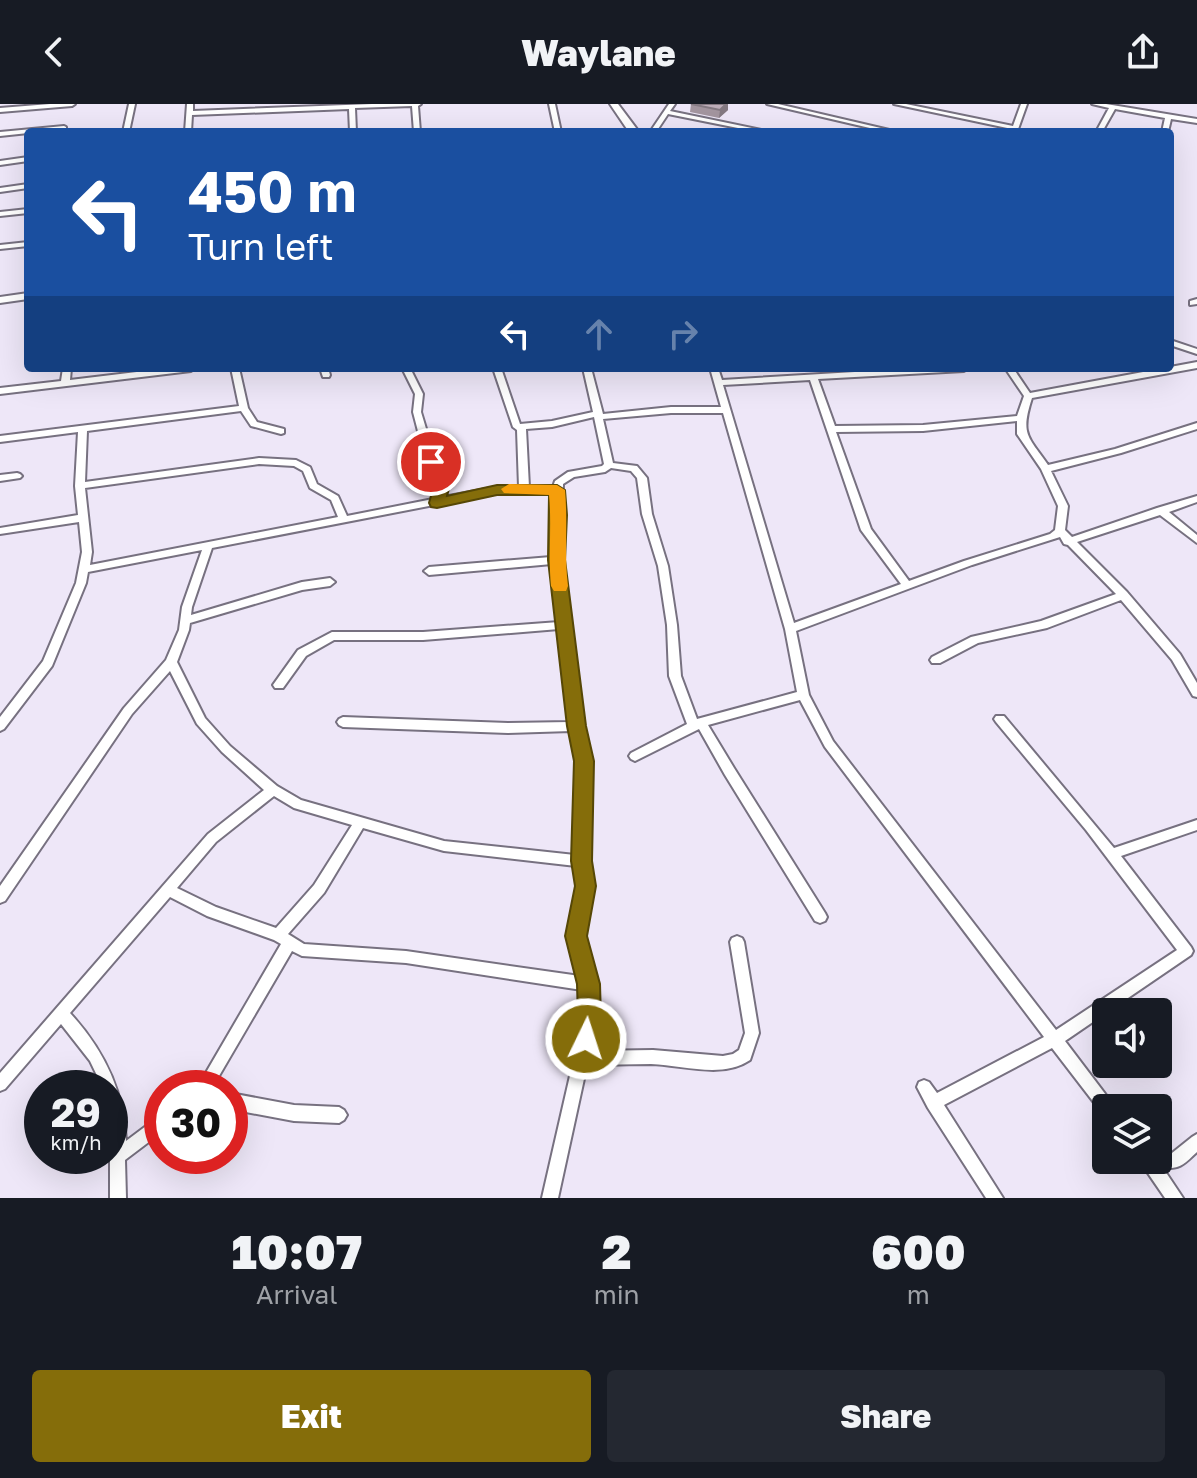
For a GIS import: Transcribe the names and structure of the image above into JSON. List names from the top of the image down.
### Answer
{
  "page": {
    "header": "Waylane",
    "turn": ["450 m", "Turn left"],
    "speed": "29 km/h",
    "limit": "30",
    "eta": [
      "10:07",
      "Arrival",
      "2",
      "min",
      "600",
      "m"
    ],
    "buttons": ["Exit", "Share"]
  }
}
